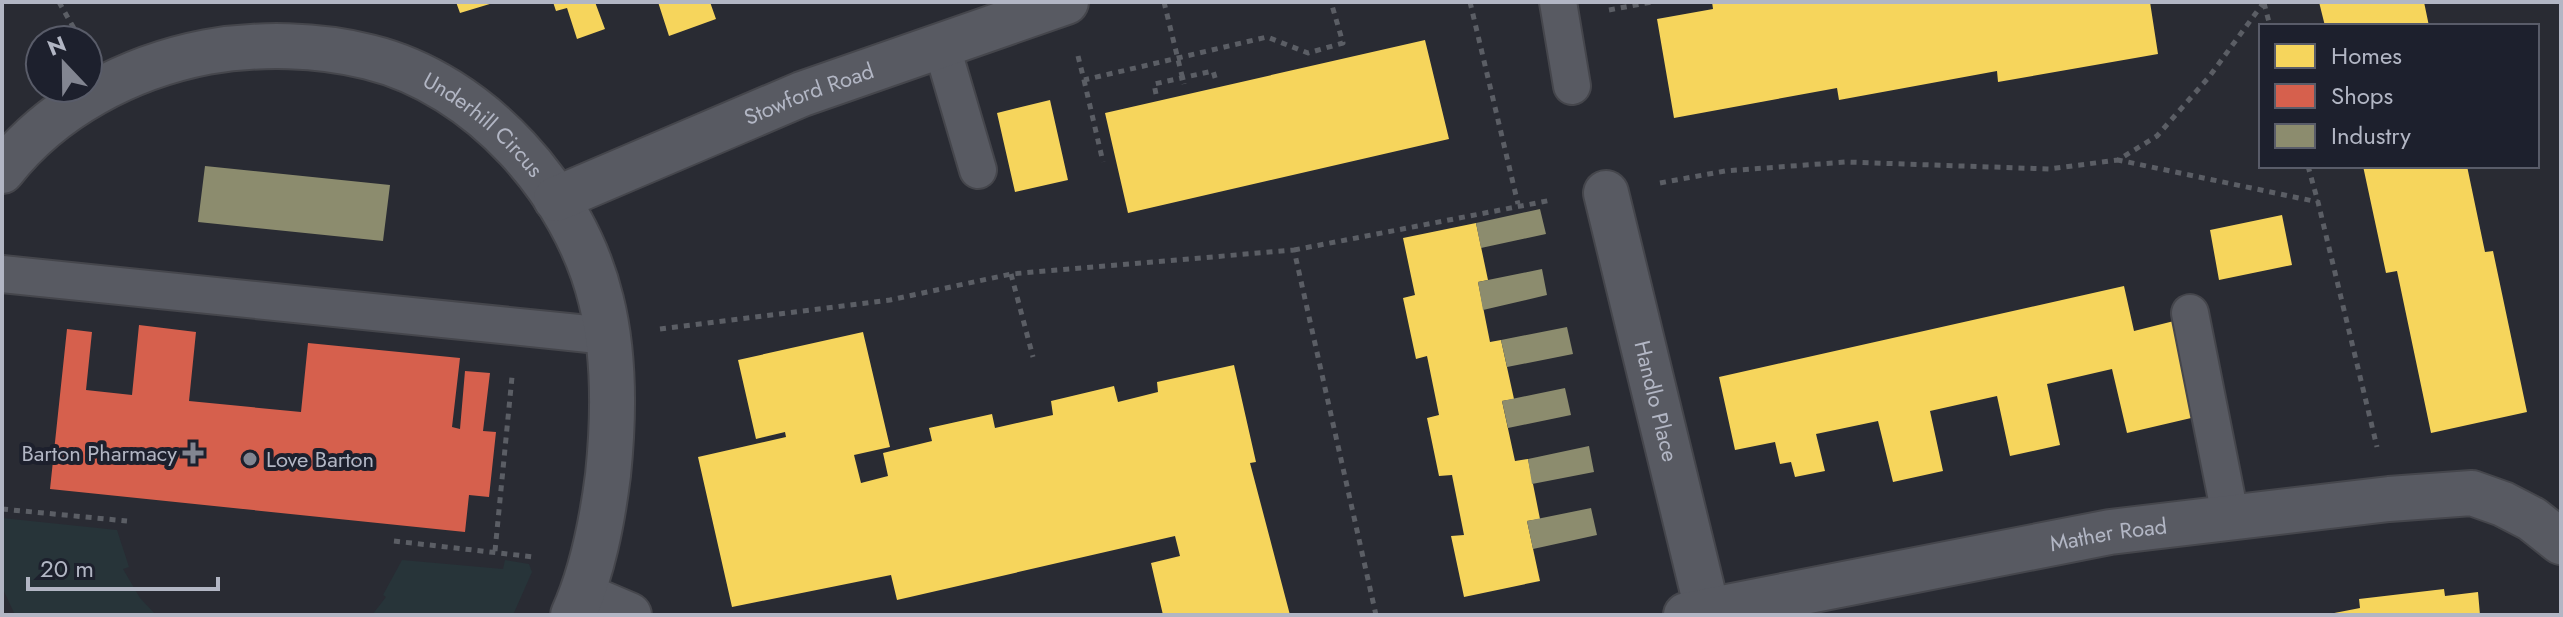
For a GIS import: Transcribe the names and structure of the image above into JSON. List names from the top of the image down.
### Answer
{
  "streets": {
    "street": [
      "Stowford Road",
      "Underhill Circus",
      "Handlo Place",
      "Mather Road"
    ]
  },
  "crossings": [
    ["Stowford Road", "Underhill Circus"],
    ["Handlo Place", "Mather Road"]
  ],
  "places": {
    "health": ["Barton Pharmacy"],
    "other": ["Love Barton"]
  },
  "legend": ["Homes", "Shops", "Industry"],
  "scale_bar": "20 m",
  "north": "top"
}
